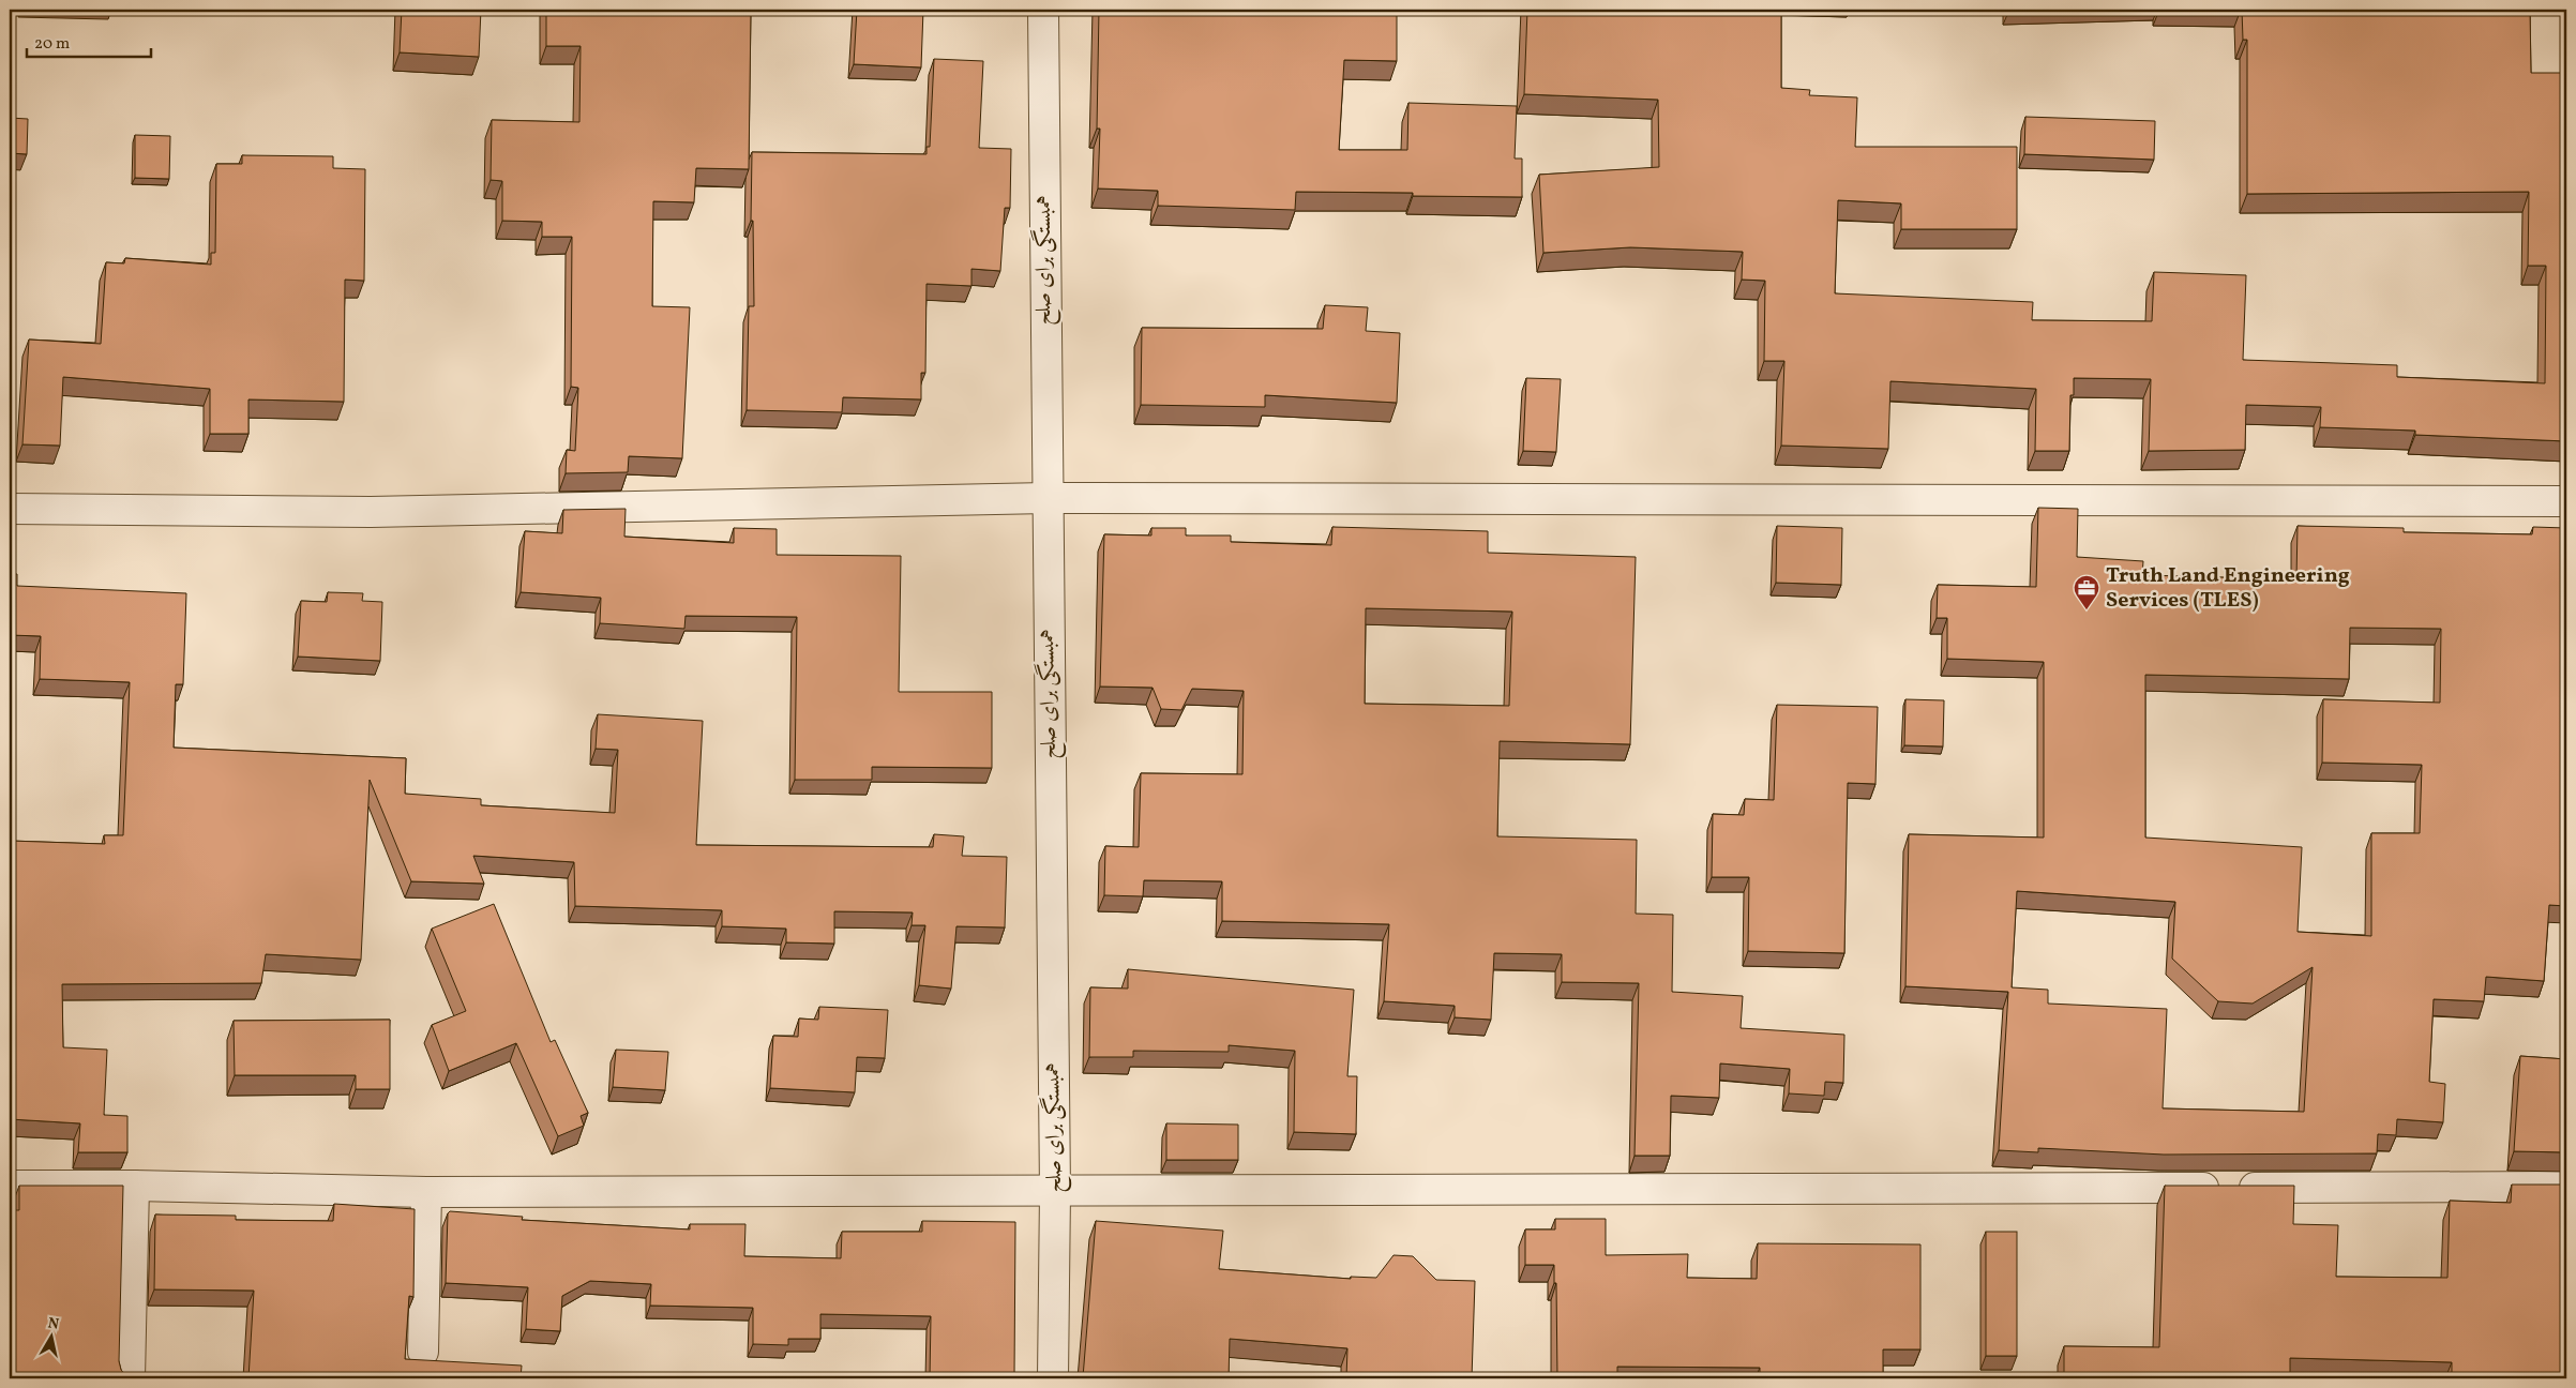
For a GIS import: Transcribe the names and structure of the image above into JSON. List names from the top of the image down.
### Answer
{
  "streets": {
    "street": ["همبستگی برای صلح"]
  },
  "places": {
    "office": ["Truth Land Engineering Services (TLES)"]
  },
  "scale_bar": "20 m",
  "north": "top"
}
